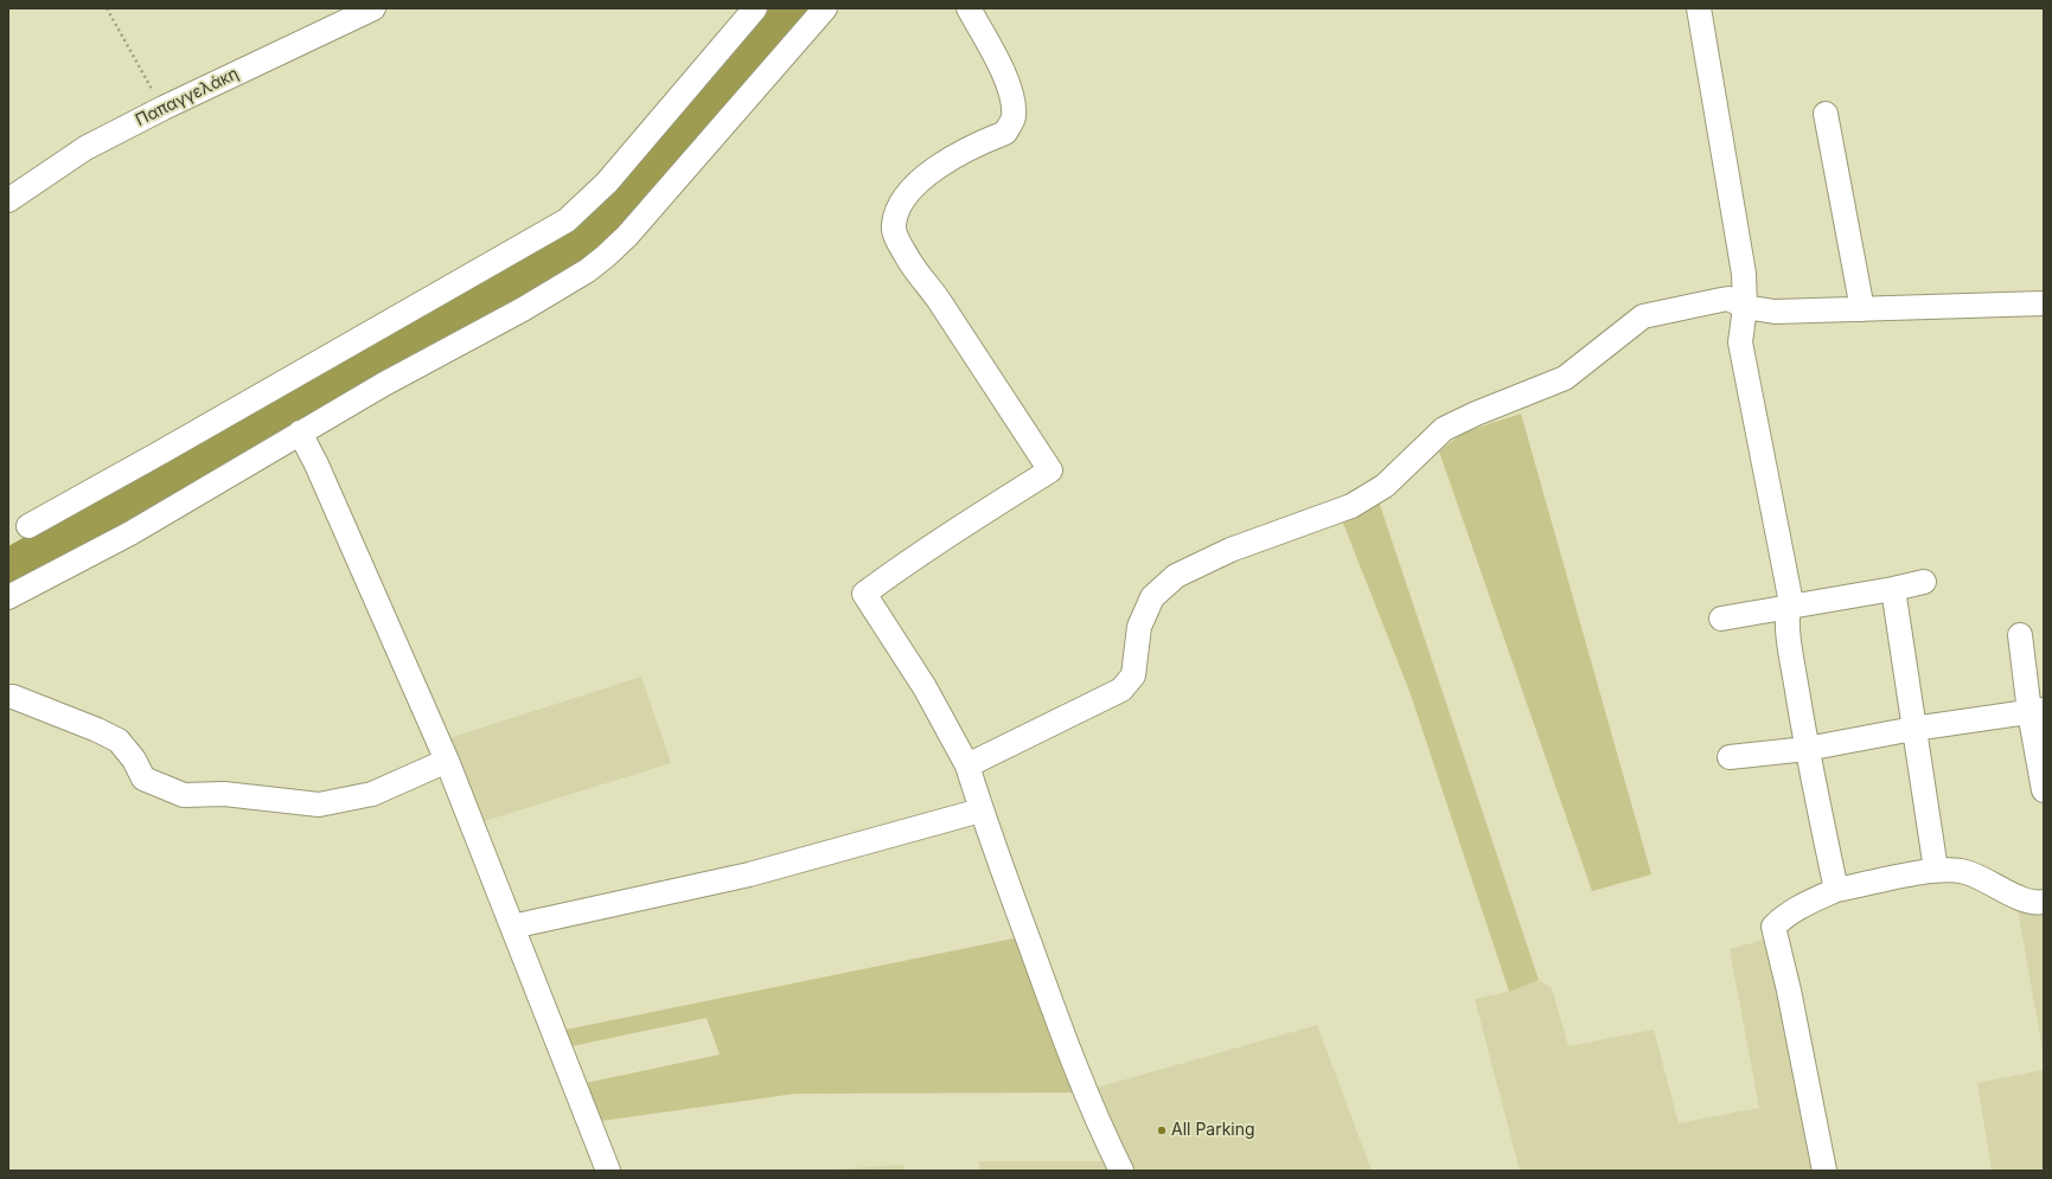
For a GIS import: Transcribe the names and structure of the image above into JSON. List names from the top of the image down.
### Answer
{
  "streets": {
    "street": ["Παπαγγελάκη"]
  },
  "places": ["All Parking"]
}
